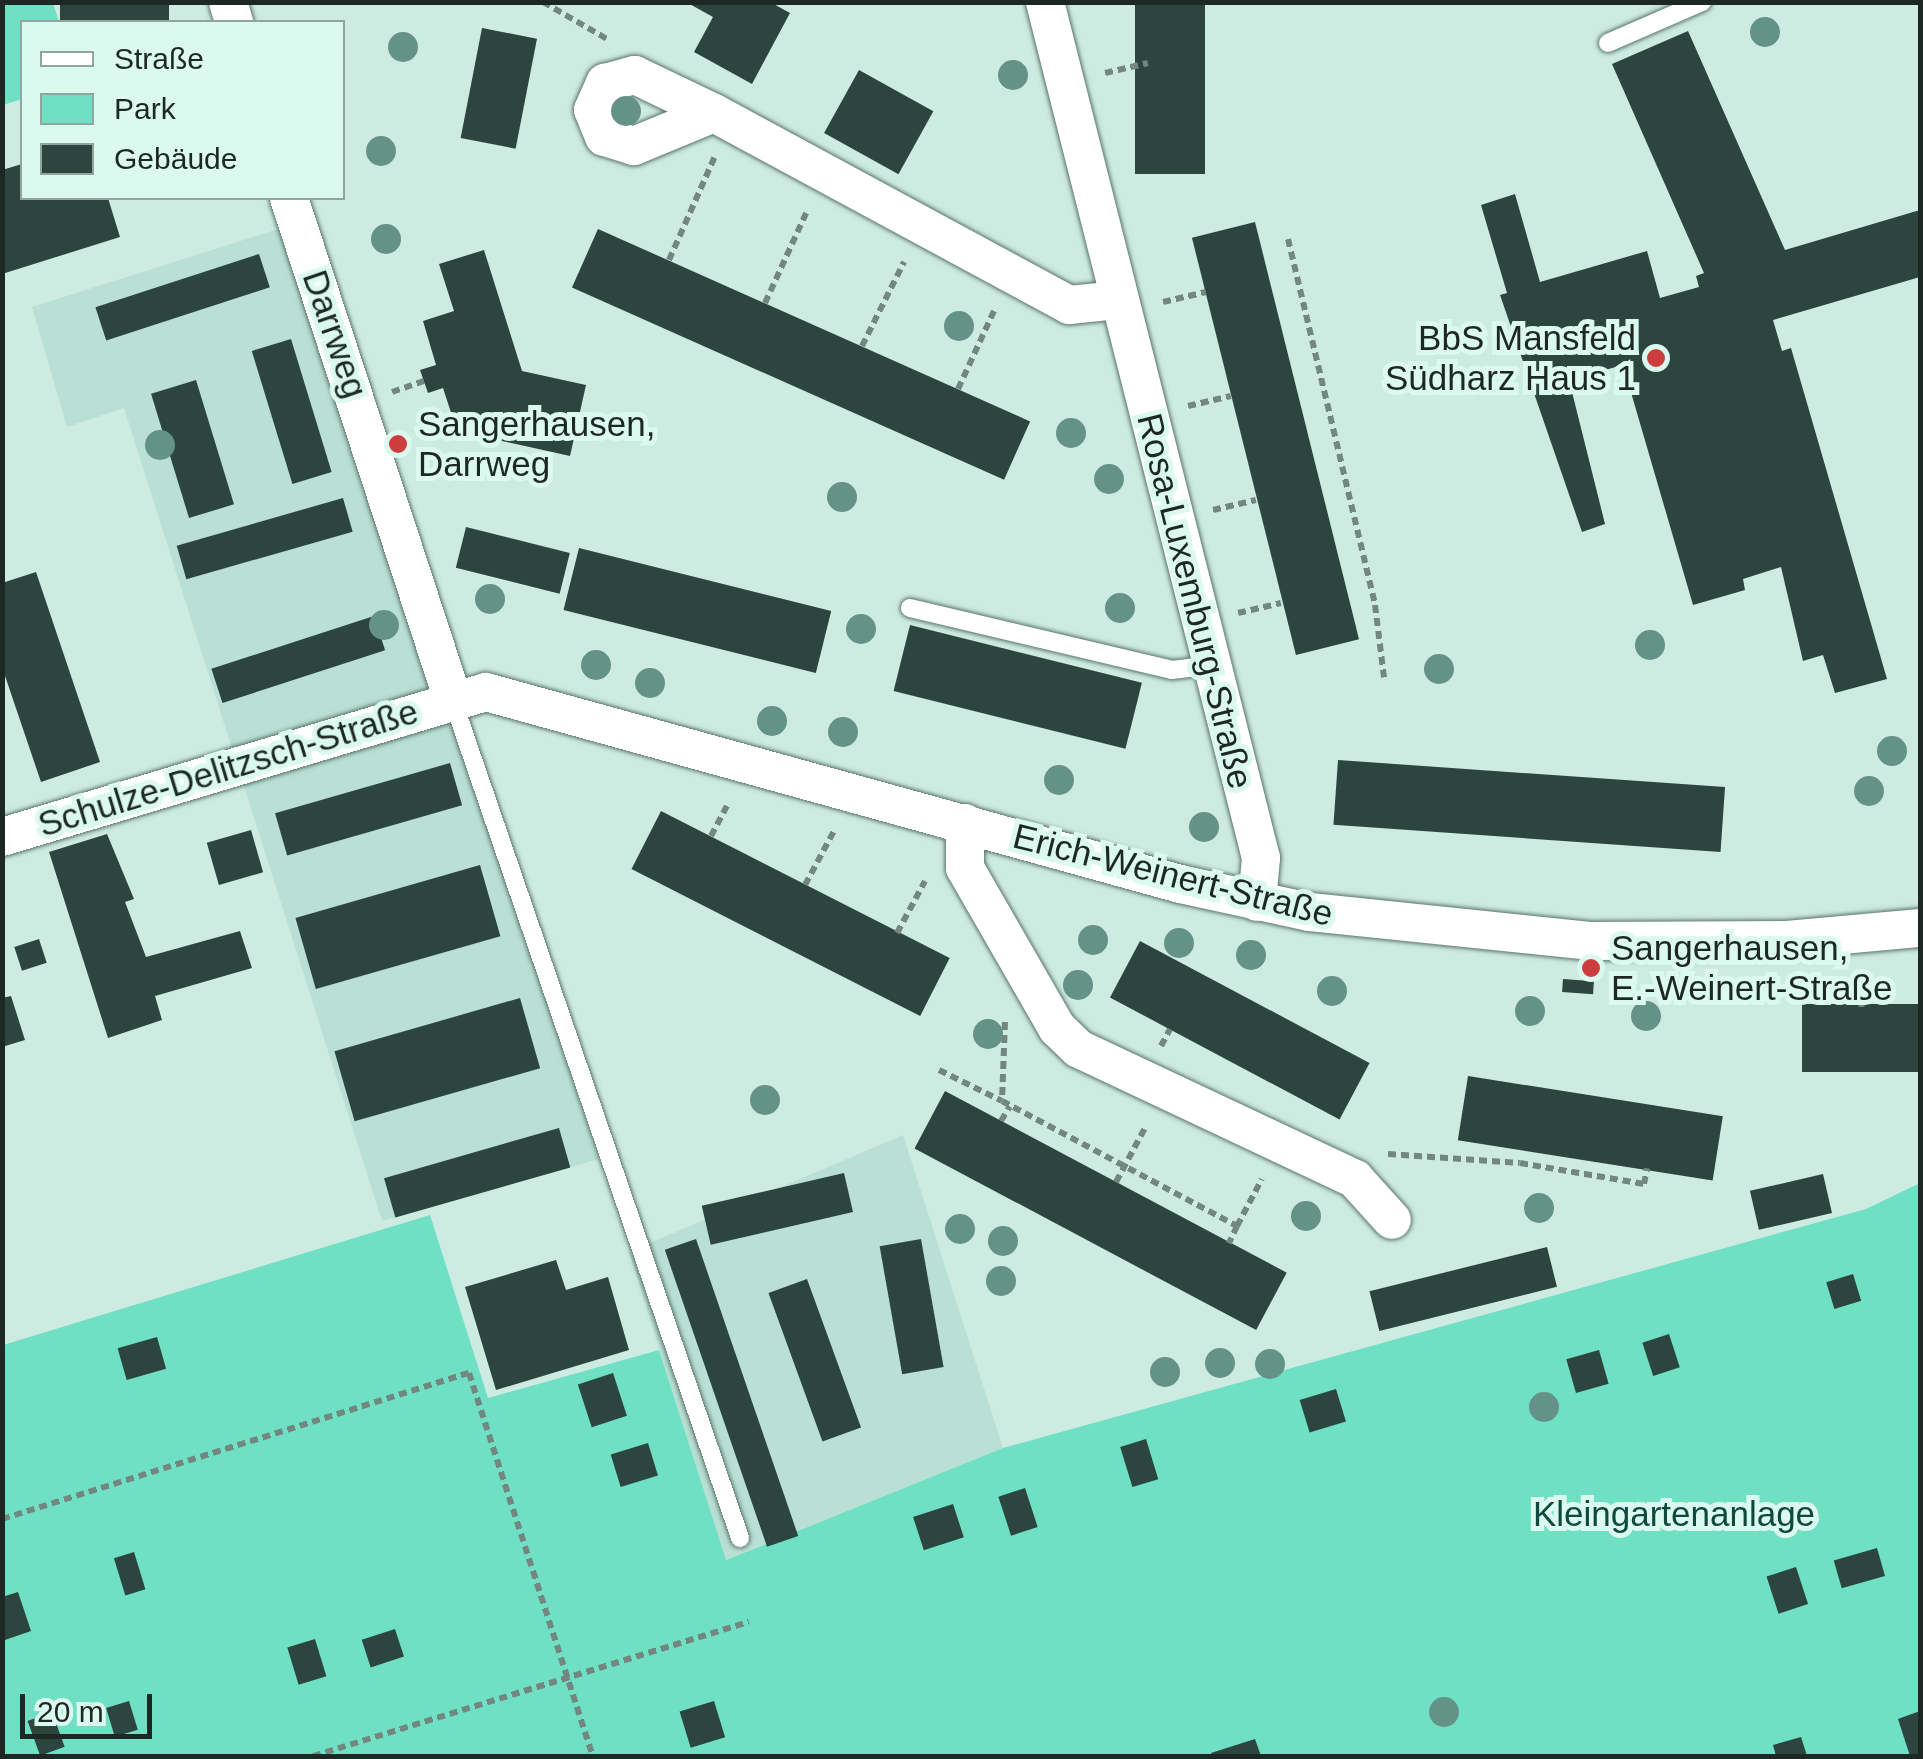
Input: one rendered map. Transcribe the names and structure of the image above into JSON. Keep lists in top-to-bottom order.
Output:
{
  "streets": {
    "street": [
      "Darrweg",
      "Rosa-Luxemburg-Straße",
      "Schulze-Delitzsch-Straße",
      "Erich-Weinert-Straße"
    ]
  },
  "crossings": [
    ["Darrweg", "Schulze-Delitzsch-Straße"],
    ["Darrweg", "Erich-Weinert-Straße"],
    ["Rosa-Luxemburg-Straße", "Erich-Weinert-Straße"],
    ["Schulze-Delitzsch-Straße", "Erich-Weinert-Straße"]
  ],
  "parks": ["Kleingartenanlage"],
  "places": ["BbS Mansfeld Südharz Haus 1", "Sangerhausen, Darrweg", "Sangerhausen, E.-Weinert-Straße"],
  "legend": ["Straße", "Park", "Gebäude"],
  "scale_bar": "20 m"
}
